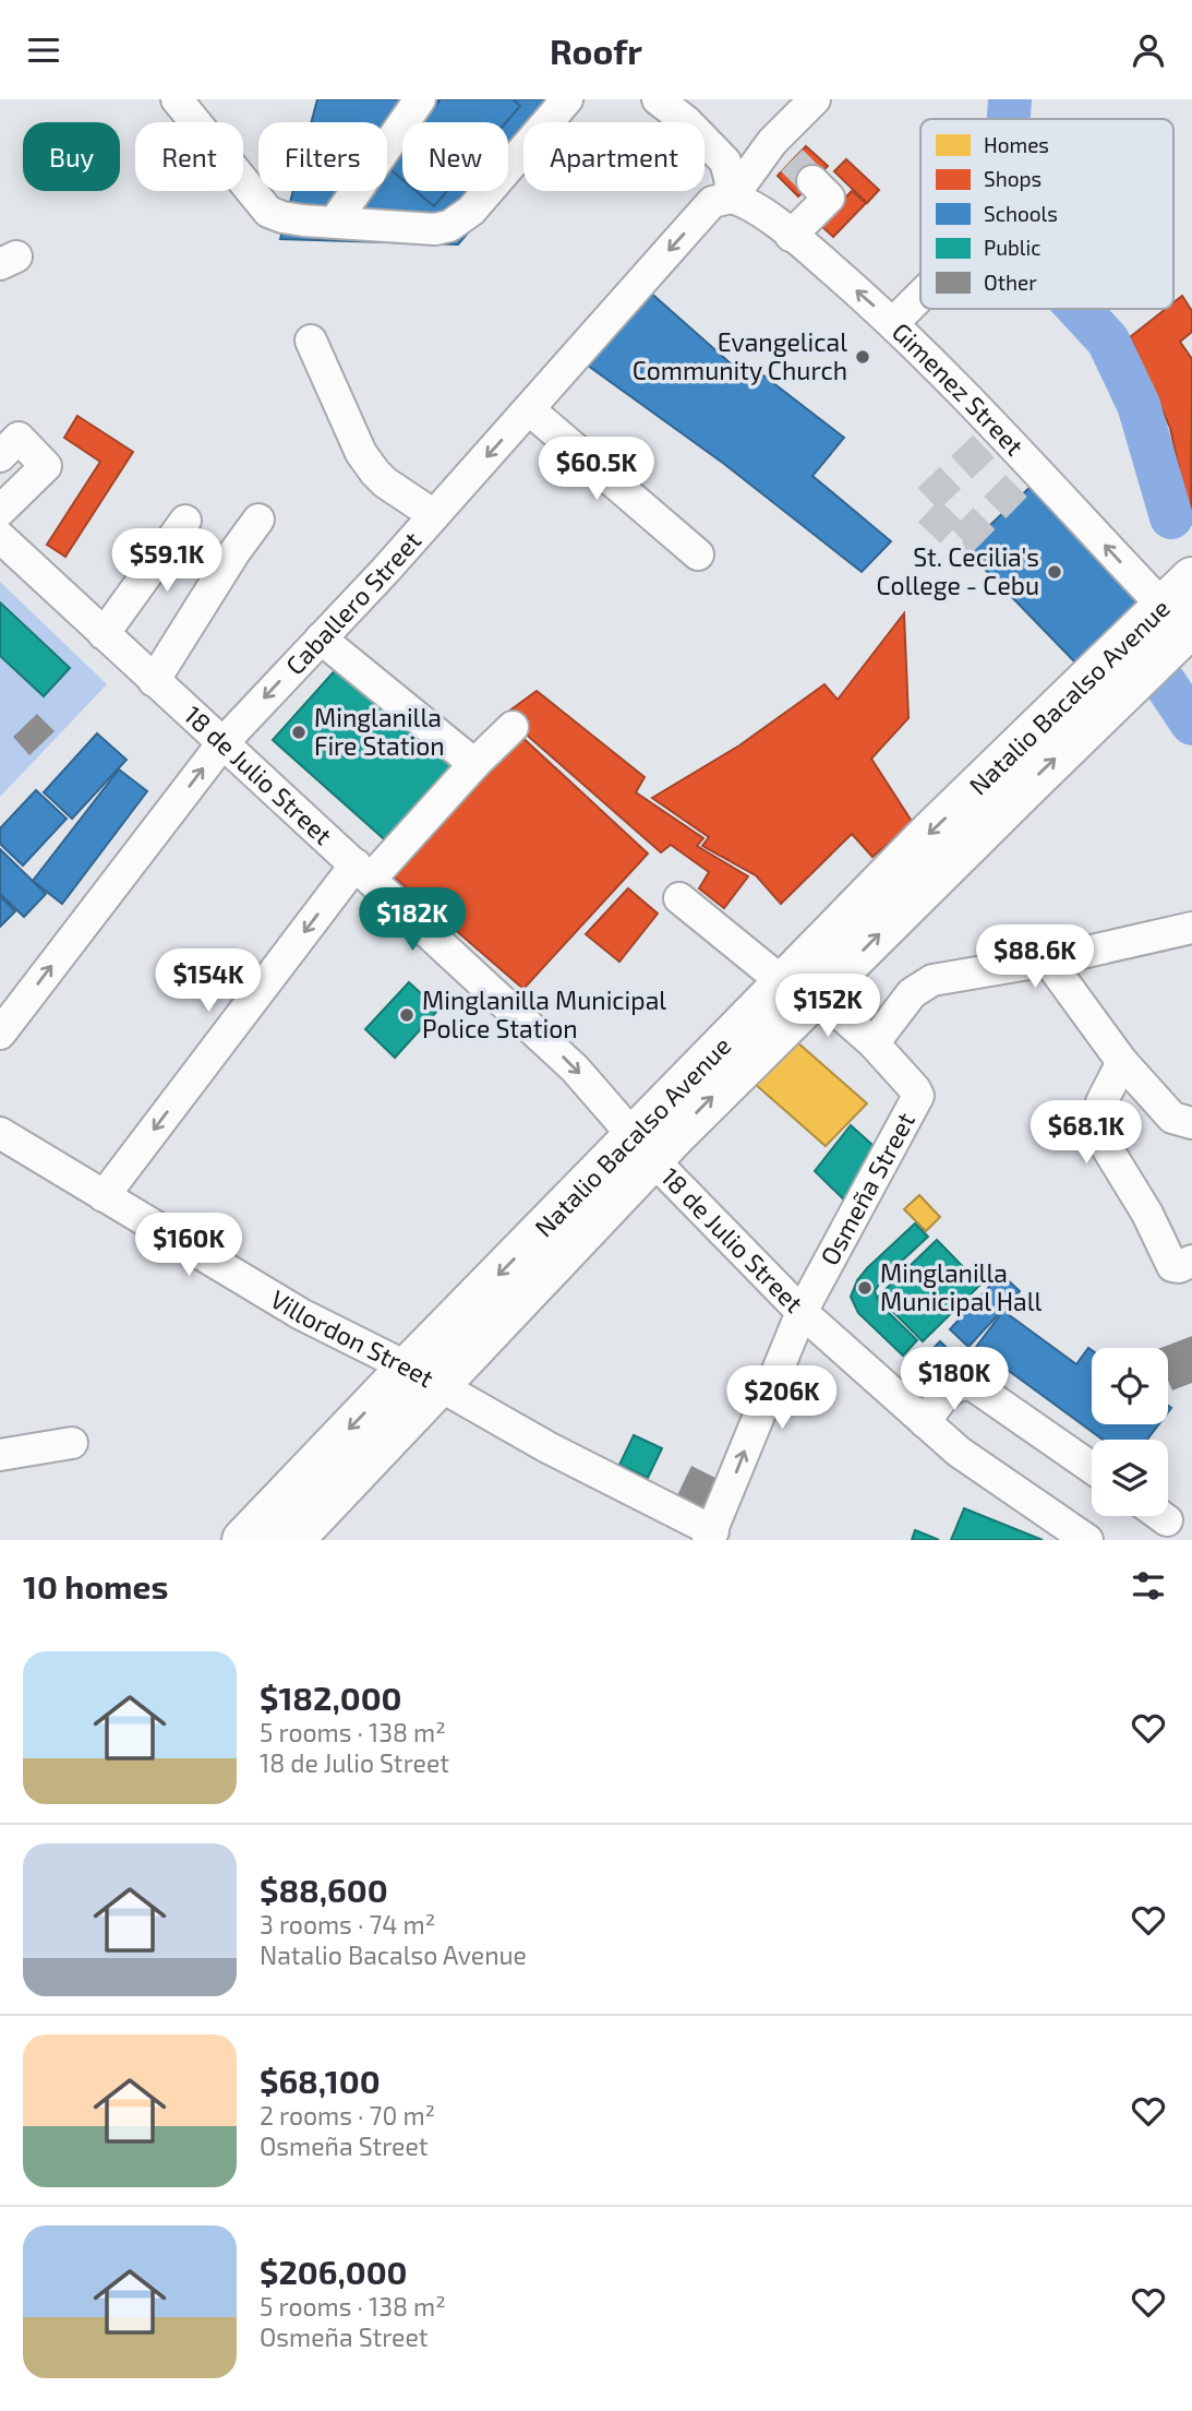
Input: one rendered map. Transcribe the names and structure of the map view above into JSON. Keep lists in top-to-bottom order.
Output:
{
  "streets": {
    "highway": ["Natalio Bacalso Avenue"],
    "street": [
      "Gimenez Street",
      "Caballero Street",
      "18 de Julio Street",
      "Osmeña Street",
      "Villordon Street"
    ]
  },
  "crossings": [
    ["Gimenez Street", "Caballero Street"],
    ["Gimenez Street", "Natalio Bacalso Avenue"],
    ["Caballero Street", "18 de Julio Street"],
    ["Natalio Bacalso Avenue", "18 de Julio Street"],
    ["Natalio Bacalso Avenue", "Osmeña Street"],
    ["Natalio Bacalso Avenue", "Villordon Street"],
    ["18 de Julio Street", "Osmeña Street"],
    ["Osmeña Street", "Villordon Street"]
  ],
  "one_way": ["Gimenez Street"],
  "places": [
    "Evangelical Community Church",
    "St. Cecilia's College - Cebu",
    "Minglanilla Fire Station",
    "Minglanilla Municipal Police Station",
    "Minglanilla Municipal Hall"
  ],
  "legend": [
    "Homes",
    "Shops",
    "Schools",
    "Public",
    "Other"
  ],
  "page": {
    "header": "Roofr",
    "chip": [
      "Buy",
      "Rent",
      "Filters",
      "New",
      "Apartment"
    ],
    "price": [
      "$60.5K",
      "$59.1K",
      "$182K",
      "$88.6K",
      "$154K",
      "$152K",
      "$68.1K",
      "$160K",
      "$180K",
      "$206K"
    ],
    "heading": "10 homes",
    "list": [
      {
        "name": "$182,000",
        "note": "5 rooms · 138 m² · 18 de Julio Street"
      },
      {
        "name": "$88,600",
        "note": "3 rooms · 74 m² · Natalio Bacalso Avenue"
      },
      {
        "name": "$68,100",
        "note": "2 rooms · 70 m² · Osmeña Street"
      },
      {
        "name": "$206,000",
        "note": "5 rooms · 138 m² · Osmeña Street"
      }
    ]
  }
}
